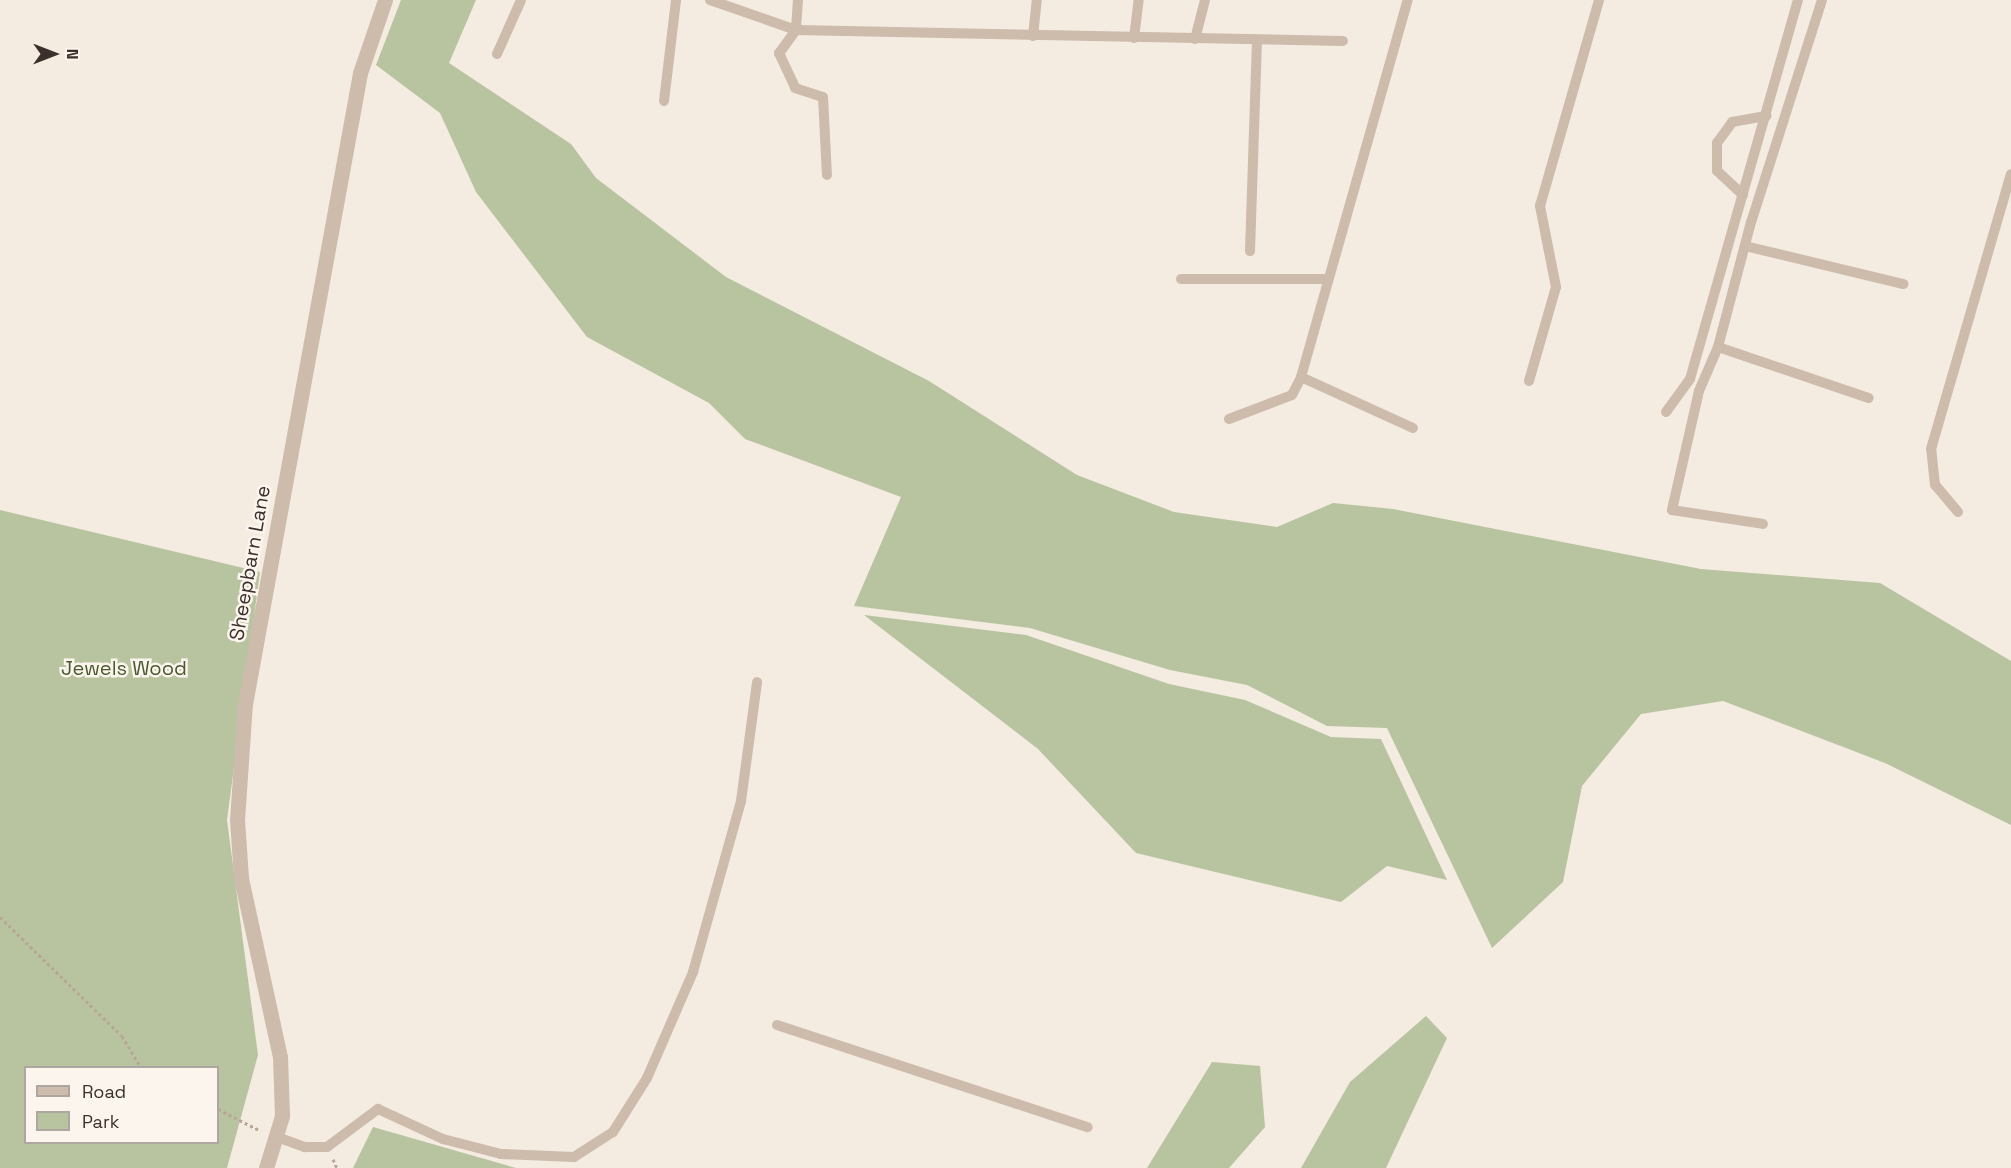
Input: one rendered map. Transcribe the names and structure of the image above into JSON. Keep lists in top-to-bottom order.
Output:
{
  "streets": {
    "street": ["Sheepbarn Lane"]
  },
  "parks": ["Jewels Wood"],
  "legend": ["Road", "Park"],
  "north": "right"
}
